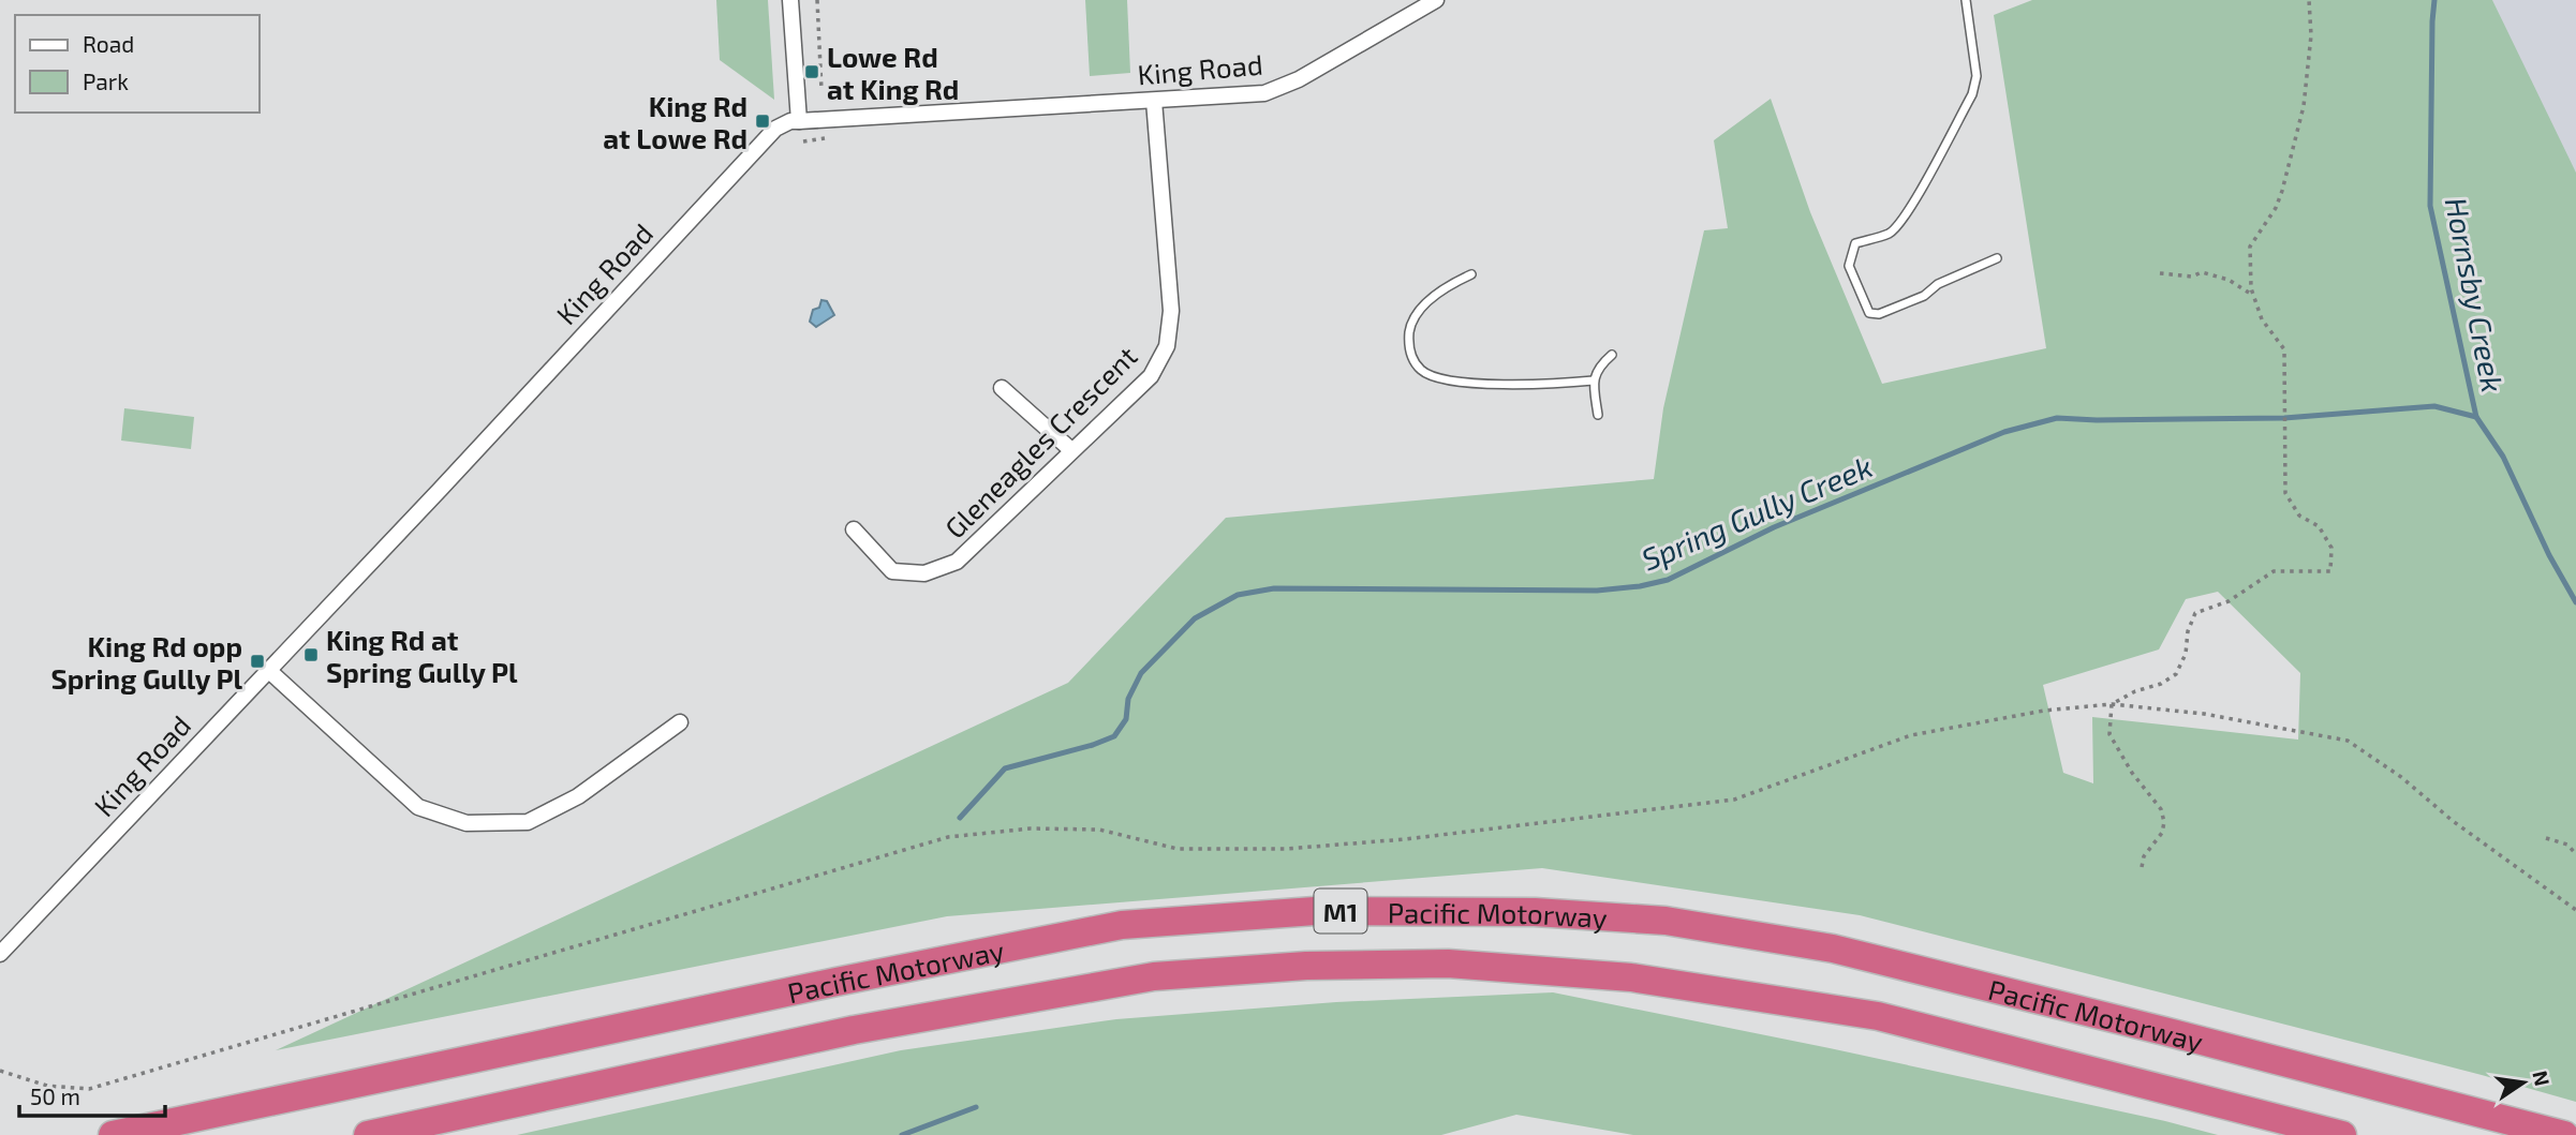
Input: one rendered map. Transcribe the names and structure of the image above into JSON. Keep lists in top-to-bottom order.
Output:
{
  "streets": {
    "highway": ["M1", "Pacific Motorway"],
    "street": ["King Road", "Gleneagles Crescent"]
  },
  "crossings": [
    ["King Road", "Gleneagles Crescent"]
  ],
  "water": ["Hornsby Creek", "Spring Gully Creek"],
  "places": {
    "transit": [
      "Lowe Rd at King Rd",
      "King Rd at Lowe Rd",
      "King Rd at Spring Gully Pl",
      "King Rd opp Spring Gully Pl"
    ]
  },
  "legend": ["Road", "Park"],
  "scale_bar": "50 m",
  "north": "right"
}
